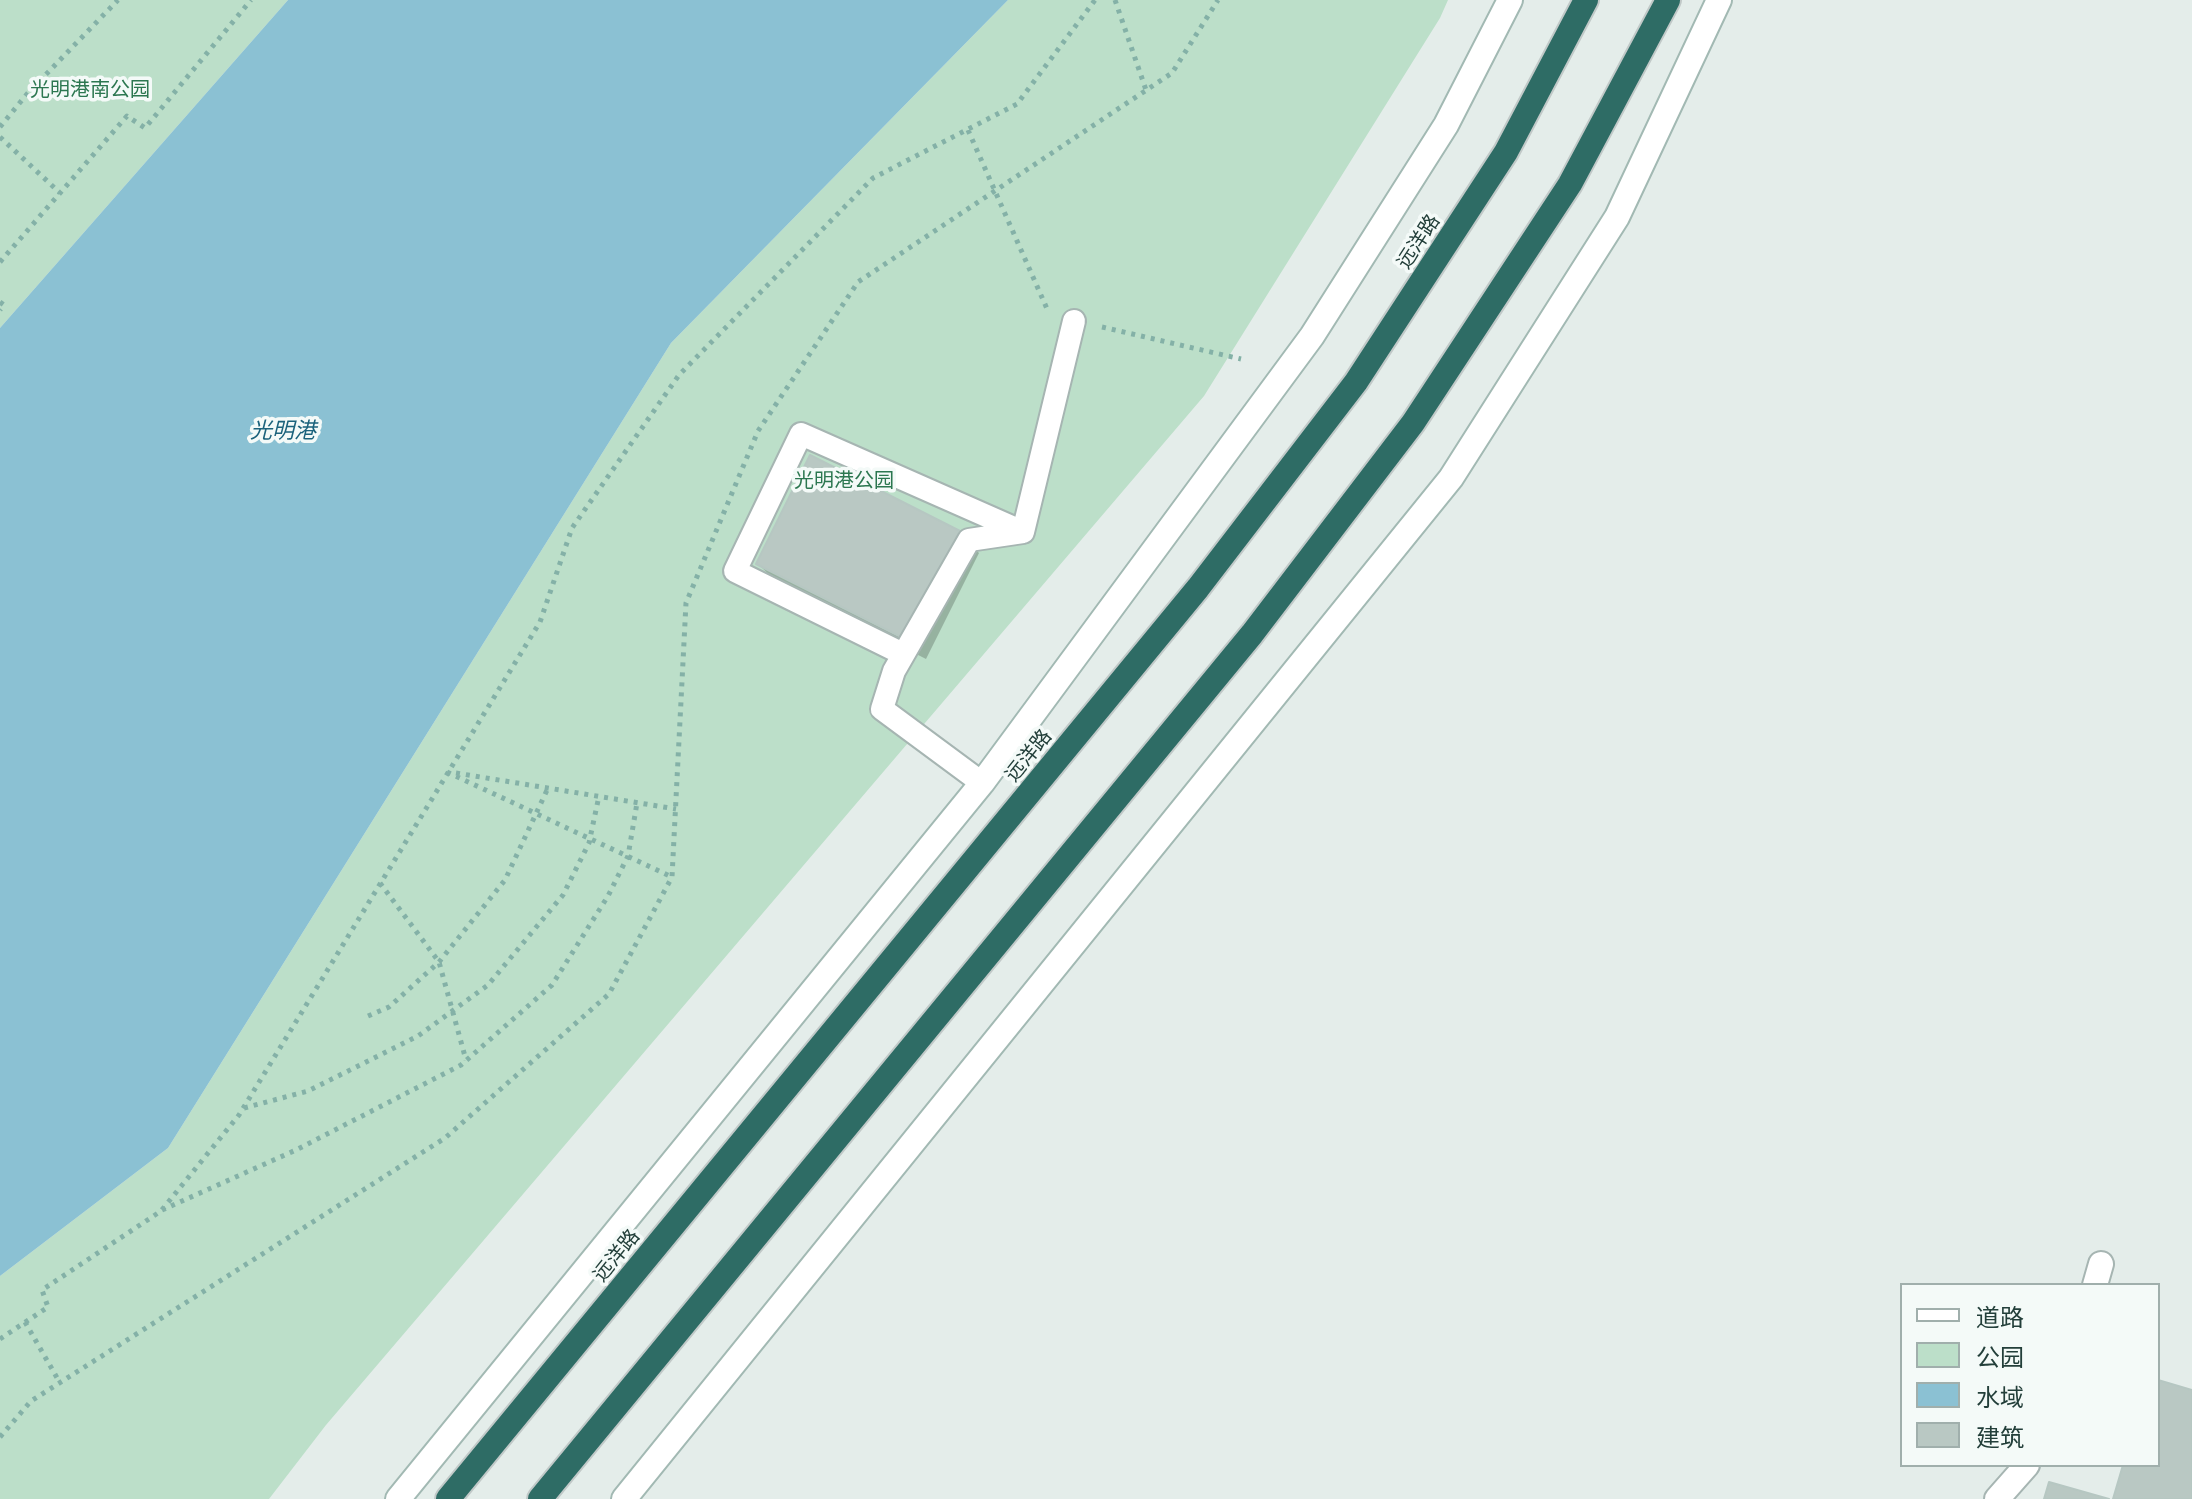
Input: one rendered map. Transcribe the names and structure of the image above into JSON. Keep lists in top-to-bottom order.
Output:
{
  "streets": {
    "highway": ["远洋路"]
  },
  "water": ["光明港"],
  "parks": ["光明港南公园", "光明港公园"],
  "legend": [
    "道路",
    "公园",
    "水域",
    "建筑"
  ]
}
